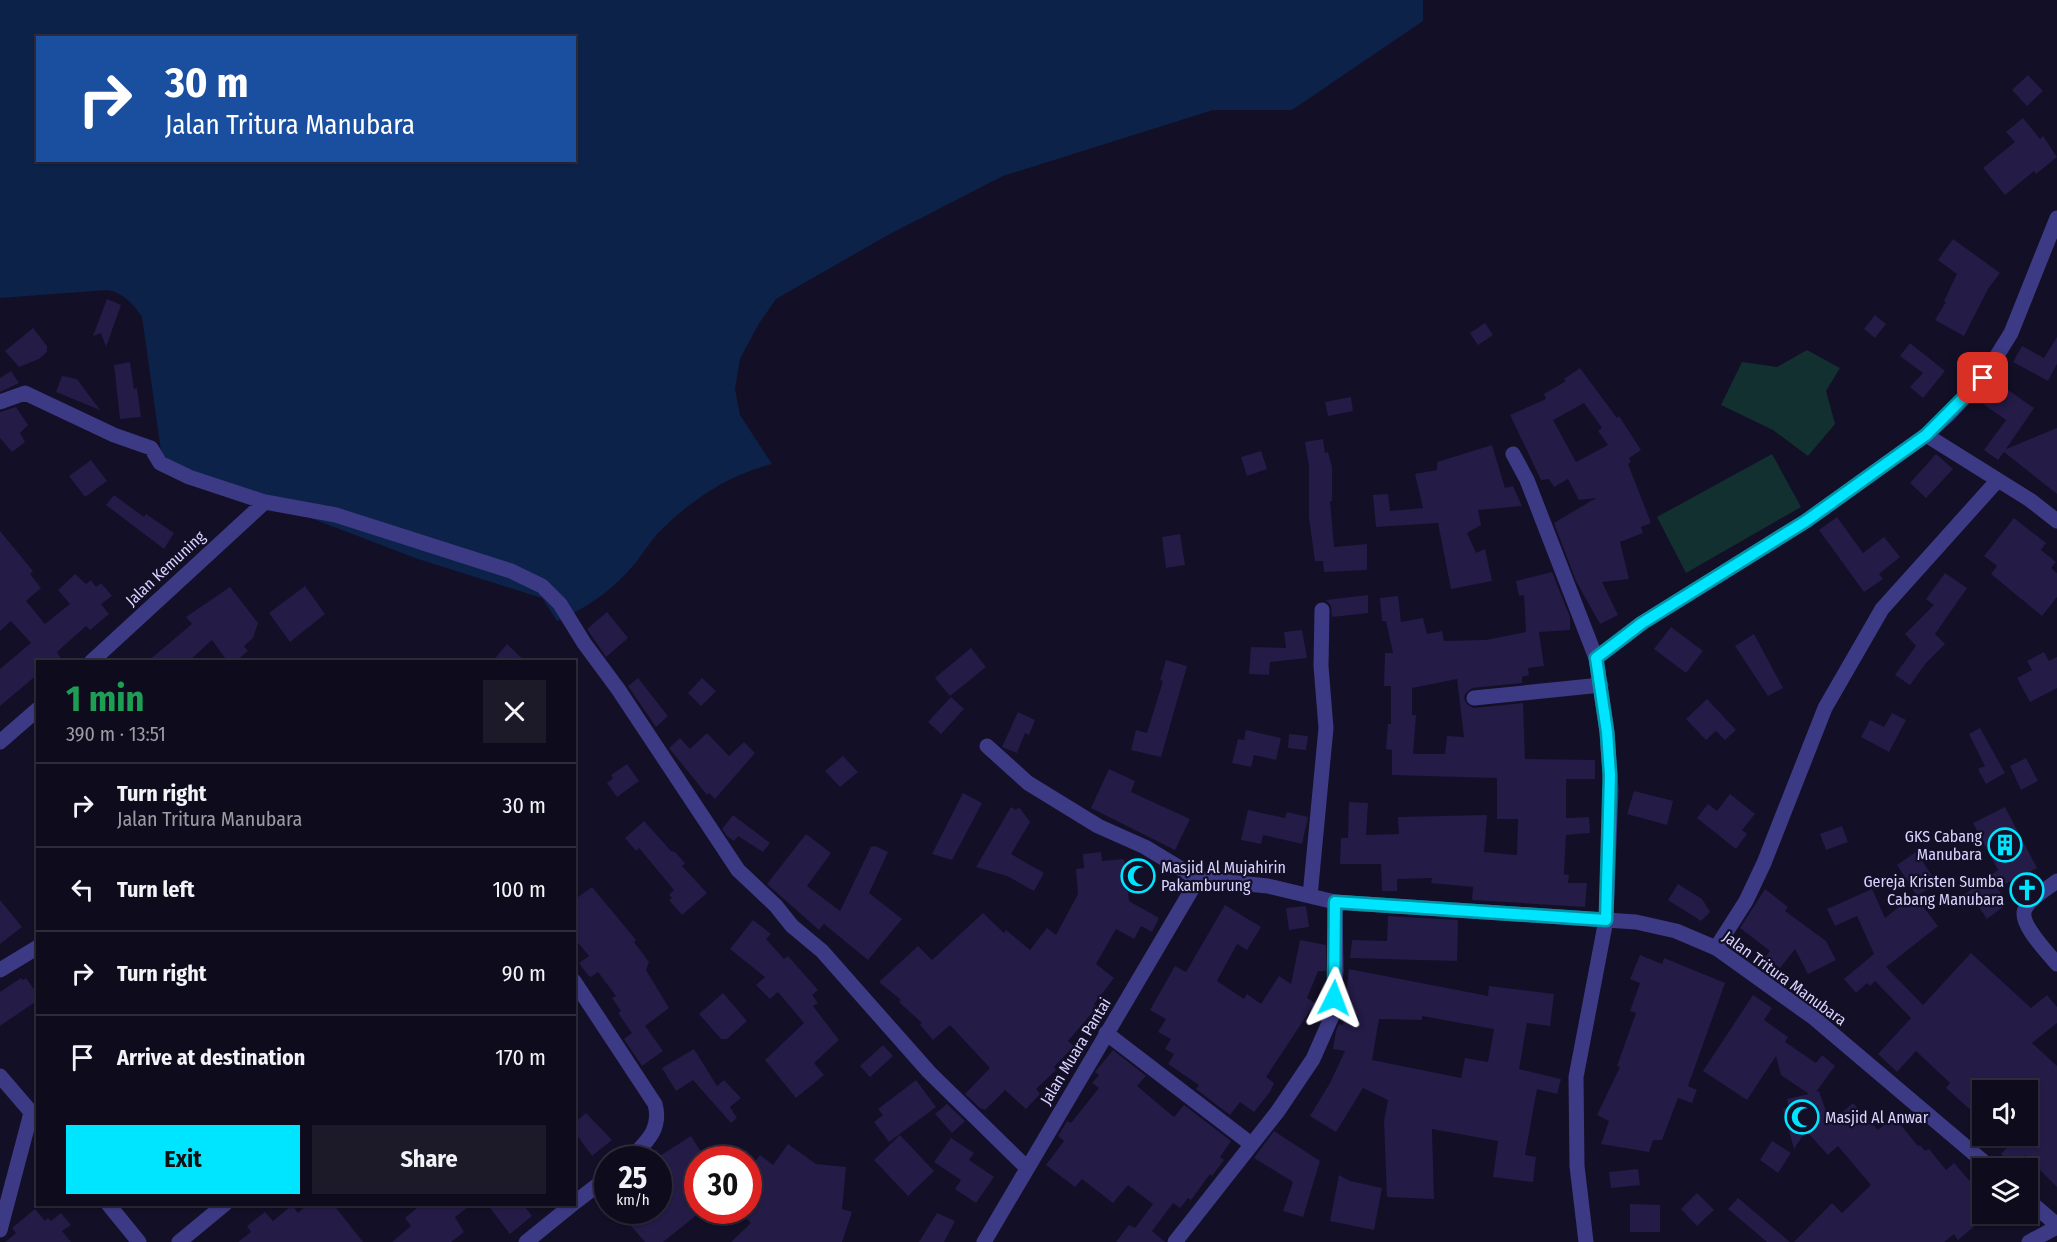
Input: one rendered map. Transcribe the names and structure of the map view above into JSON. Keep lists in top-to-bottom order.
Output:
{
  "streets": {
    "street": ["Jalan Kemuning", "Jalan Tritura Manubara", "Jalan Muara Pantai"]
  },
  "crossings": [
    ["Jalan Tritura Manubara", "Jalan Muara Pantai"]
  ],
  "places": {
    "building": ["GKS Cabang Manubara"],
    "mosque": ["Masjid Al Mujahirin Pakamburung", "Masjid Al Anwar"],
    "church": ["Gereja Kristen Sumba Cabang Manubara"]
  },
  "page": {
    "turn": ["30 m", "Jalan Tritura Manubara"],
    "heading": ["1 min", "390 m · 13:51"],
    "list": [
      {
        "name": "Turn right",
        "note": "Jalan Tritura Manubara",
        "value": "30 m"
      },
      {
        "name": "Turn left",
        "value": "100 m"
      },
      {
        "name": "Turn right",
        "value": "90 m"
      },
      {
        "name": "Arrive at destination",
        "value": "170 m"
      }
    ],
    "buttons": ["Exit", "Share"],
    "speed": "25 km/h",
    "limit": "30"
  }
}
